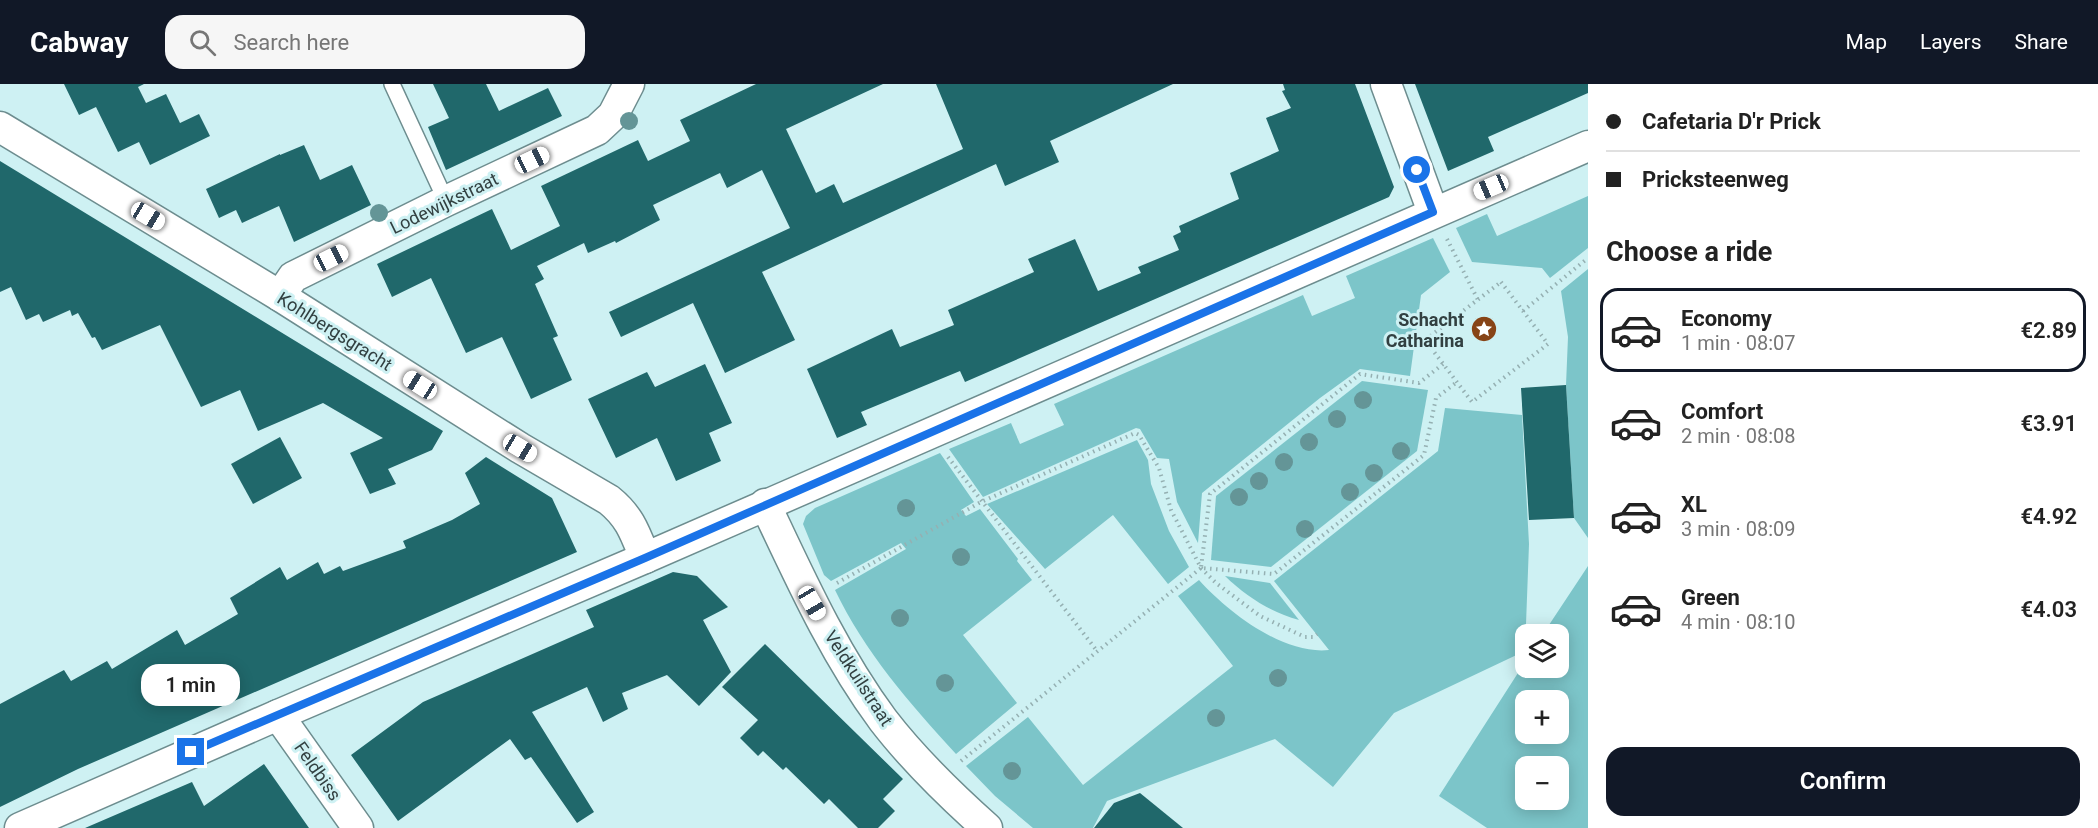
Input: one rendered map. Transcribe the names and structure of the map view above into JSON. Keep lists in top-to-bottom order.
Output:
{
  "streets": {
    "street": [
      "Lodewijkstraat",
      "Kohlbergsgracht",
      "Veldkuilstraat",
      "Feldbiss"
    ]
  },
  "crossings": [
    ["Lodewijkstraat", "Kohlbergsgracht"]
  ],
  "places": {
    "place": ["Schacht Catharina"]
  },
  "page": {
    "header": "Cabway",
    "search": "Search here",
    "nav": ["Map", "Layers", "Share"],
    "banner": ["Cafetaria D'r Prick", "Pricksteenweg"],
    "heading": "Choose a ride",
    "list": [
      {
        "name": "Economy",
        "note": "1 min · 08:07",
        "value": "€2.89"
      },
      {
        "name": "Comfort",
        "note": "2 min · 08:08",
        "value": "€3.91"
      },
      {
        "name": "XL",
        "note": "3 min · 08:09",
        "value": "€4.92"
      },
      {
        "name": "Green",
        "note": "4 min · 08:10",
        "value": "€4.03"
      }
    ],
    "map_buttons": ["+", "−"],
    "bubble": "1 min",
    "buttons": "Confirm"
  }
}
